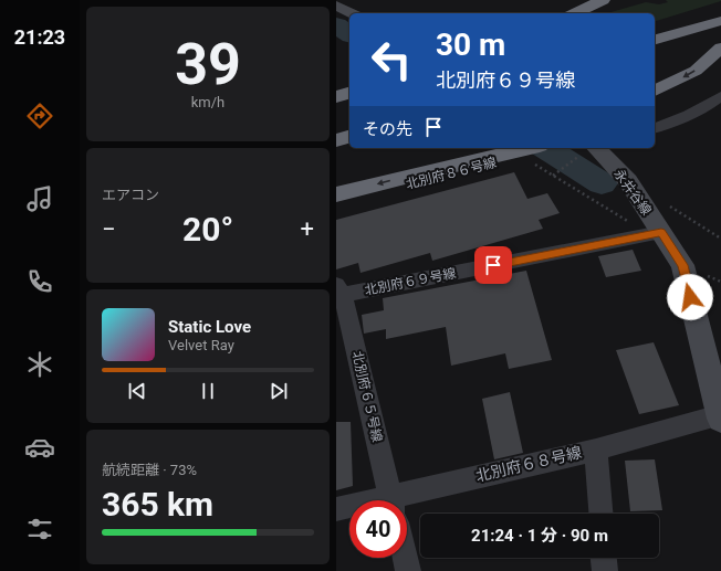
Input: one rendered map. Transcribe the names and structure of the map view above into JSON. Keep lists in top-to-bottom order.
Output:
{
  "streets": {
    "street": [
      "永井谷線",
      "北別府６９号線",
      "北別府６５号線",
      "北別府６８号線"
    ]
  },
  "crossings": [
    ["永井谷線", "北別府６９号線"],
    ["永井谷線", "北別府６８号線"],
    ["北別府６９号線", "北別府６５号線"]
  ],
  "page": {
    "tabs": "21:23",
    "tile": [
      ["39", "km/h"],
      "エアコン",
      ["航続距離 · 73%", "365 km"]
    ],
    "turn": ["30 m", "北別府６９号線"],
    "then": "その先",
    "heat": ["−", "20°", "+"],
    "song": ["Static Love", "Velvet Ray"],
    "limit": "40",
    "trip": "21:24 · 1 分 · 90 m"
  }
}
